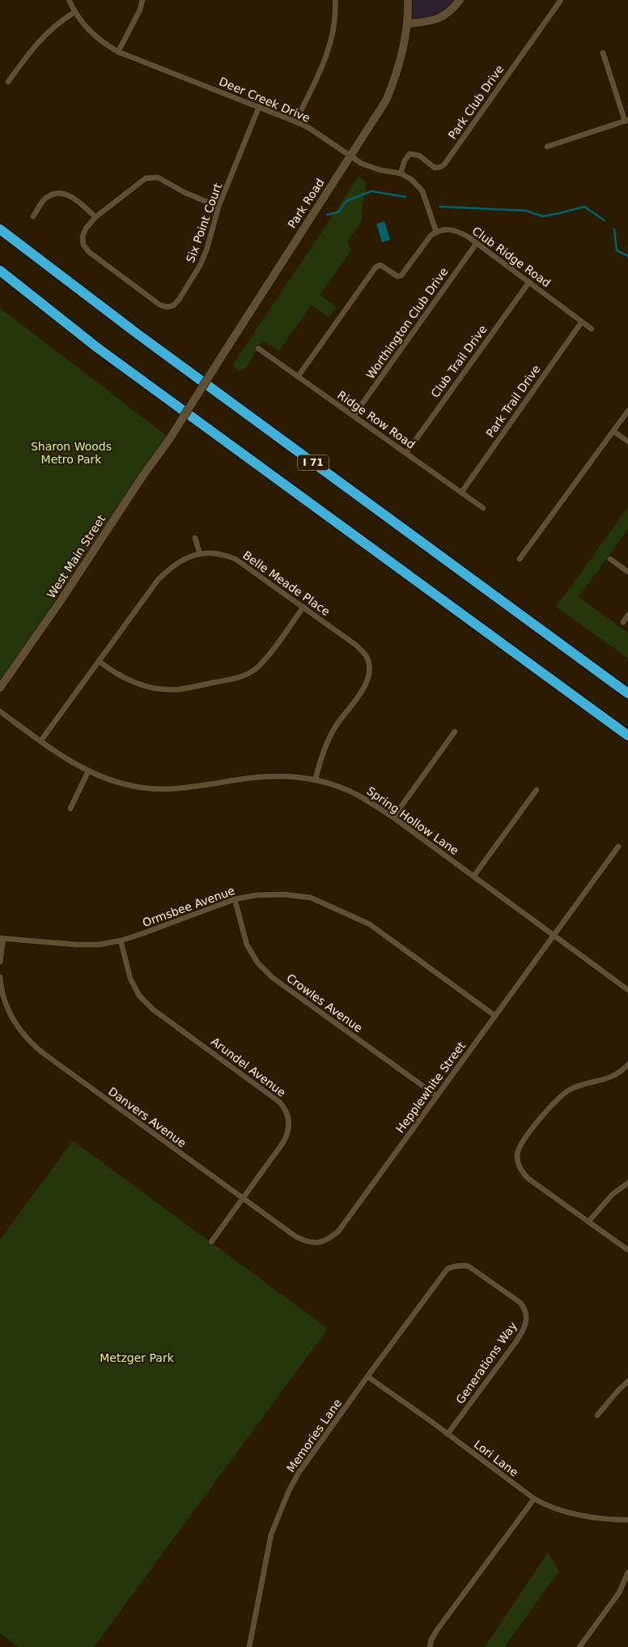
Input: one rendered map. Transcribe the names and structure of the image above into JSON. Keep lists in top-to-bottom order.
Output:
{
  "streets": {
    "highway": ["I 71"],
    "main road": ["Park Road", "West Main Street"],
    "street": [
      "Deer Creek Drive",
      "Park Club Drive",
      "Six Point Court",
      "Club Ridge Road",
      "Worthington Club Drive",
      "Club Trail Drive",
      "Park Trail Drive",
      "Ridge Row Road",
      "Belle Meade Place",
      "Spring Hollow Lane",
      "Ormsbee Avenue",
      "Crowles Avenue",
      "Arundel Avenue",
      "Hepplewhite Street",
      "Danvers Avenue",
      "Generations Way",
      "Memories Lane",
      "Lori Lane"
    ]
  },
  "crossings": [
    ["Deer Creek Drive", "Park Club Drive"],
    ["Deer Creek Drive", "Park Road"],
    ["Deer Creek Drive", "Six Point Court"],
    ["Deer Creek Drive", "Club Ridge Road"],
    ["Park Road", "West Main Street"],
    ["Club Ridge Road", "Worthington Club Drive"],
    ["Club Ridge Road", "Club Trail Drive"],
    ["Club Ridge Road", "Park Trail Drive"],
    ["Worthington Club Drive", "Ridge Row Road"],
    ["Club Trail Drive", "Ridge Row Road"],
    ["Park Trail Drive", "Ridge Row Road"],
    ["Belle Meade Place", "Spring Hollow Lane"],
    ["Spring Hollow Lane", "Hepplewhite Street"],
    ["Ormsbee Avenue", "Crowles Avenue"],
    ["Ormsbee Avenue", "Arundel Avenue"],
    ["Ormsbee Avenue", "Hepplewhite Street"],
    ["Crowles Avenue", "Hepplewhite Street"],
    ["Arundel Avenue", "Danvers Avenue"],
    ["Hepplewhite Street", "Danvers Avenue"],
    ["Generations Way", "Memories Lane"],
    ["Generations Way", "Lori Lane"],
    ["Memories Lane", "Lori Lane"]
  ],
  "parks": ["Sharon Woods Metro Park", "Metzger Park"]
}
